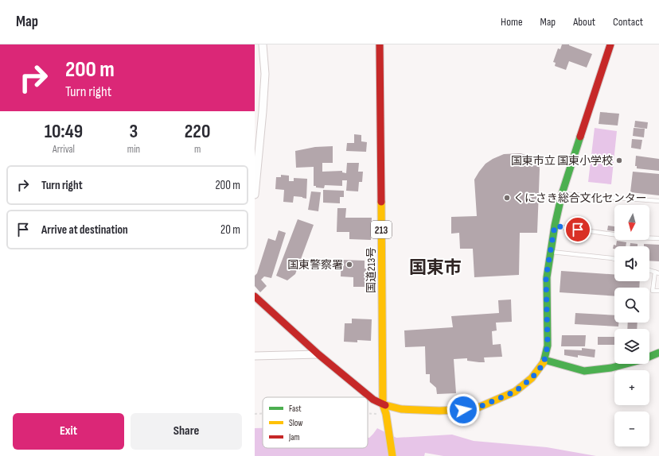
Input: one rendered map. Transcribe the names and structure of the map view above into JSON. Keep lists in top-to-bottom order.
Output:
{
  "streets": {
    "main road": ["213", "国道213号"]
  },
  "districts": ["国東市"],
  "places": ["国東市立 国東小学校", "くにさき総合文化センター", "国東警察署"],
  "legend": ["Fast", "Slow", "Jam"],
  "north": "bottom",
  "page": {
    "header": "Map",
    "nav": [
      "Home",
      "Map",
      "About",
      "Contact"
    ],
    "turn": ["200 m", "Turn right"],
    "eta": [
      "10:49",
      "Arrival",
      "3",
      "min",
      "220",
      "m"
    ],
    "list": [
      {
        "name": "Turn right",
        "value": "200 m"
      },
      {
        "name": "Arrive at destination",
        "value": "20 m"
      }
    ],
    "map_buttons": ["+", "−"],
    "buttons": ["Exit", "Share"]
  }
}
